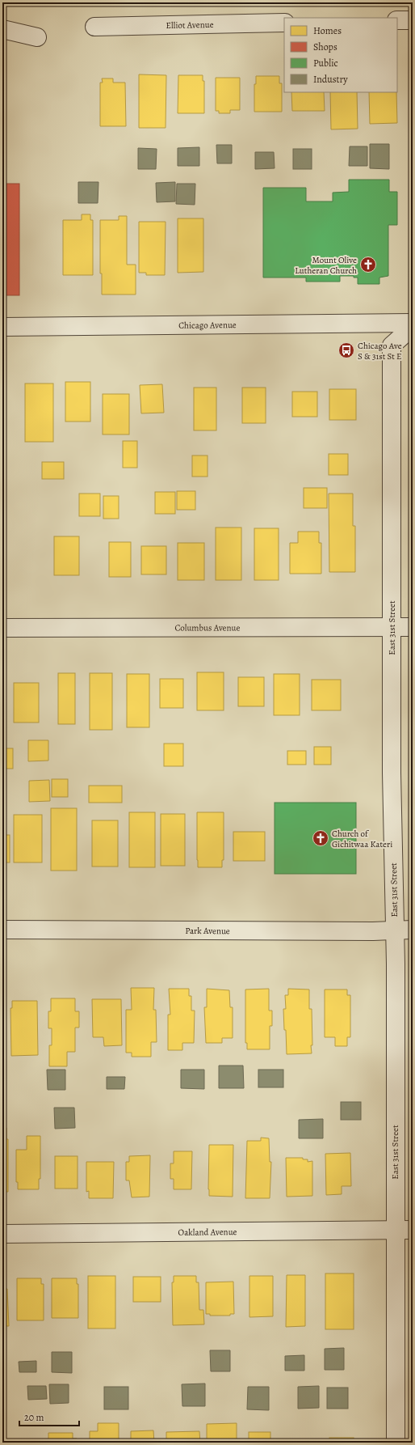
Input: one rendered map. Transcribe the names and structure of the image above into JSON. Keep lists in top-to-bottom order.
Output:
{
  "streets": {
    "street": [
      "Elliot Avenue",
      "Chicago Avenue",
      "Columbus Avenue",
      "East 31st Street",
      "Park Avenue",
      "Oakland Avenue"
    ]
  },
  "crossings": [
    ["Columbus Avenue", "East 31st Street"],
    ["East 31st Street", "Park Avenue"],
    ["East 31st Street", "Oakland Avenue"]
  ],
  "places": {
    "church": ["Mount Olive Lutheran Church", "Church of Gichitwaa Kateri"],
    "bus stop": ["Chicago Ave S & 31st St E"]
  },
  "legend": [
    "Homes",
    "Shops",
    "Public",
    "Industry"
  ],
  "scale_bar": "20 m"
}
